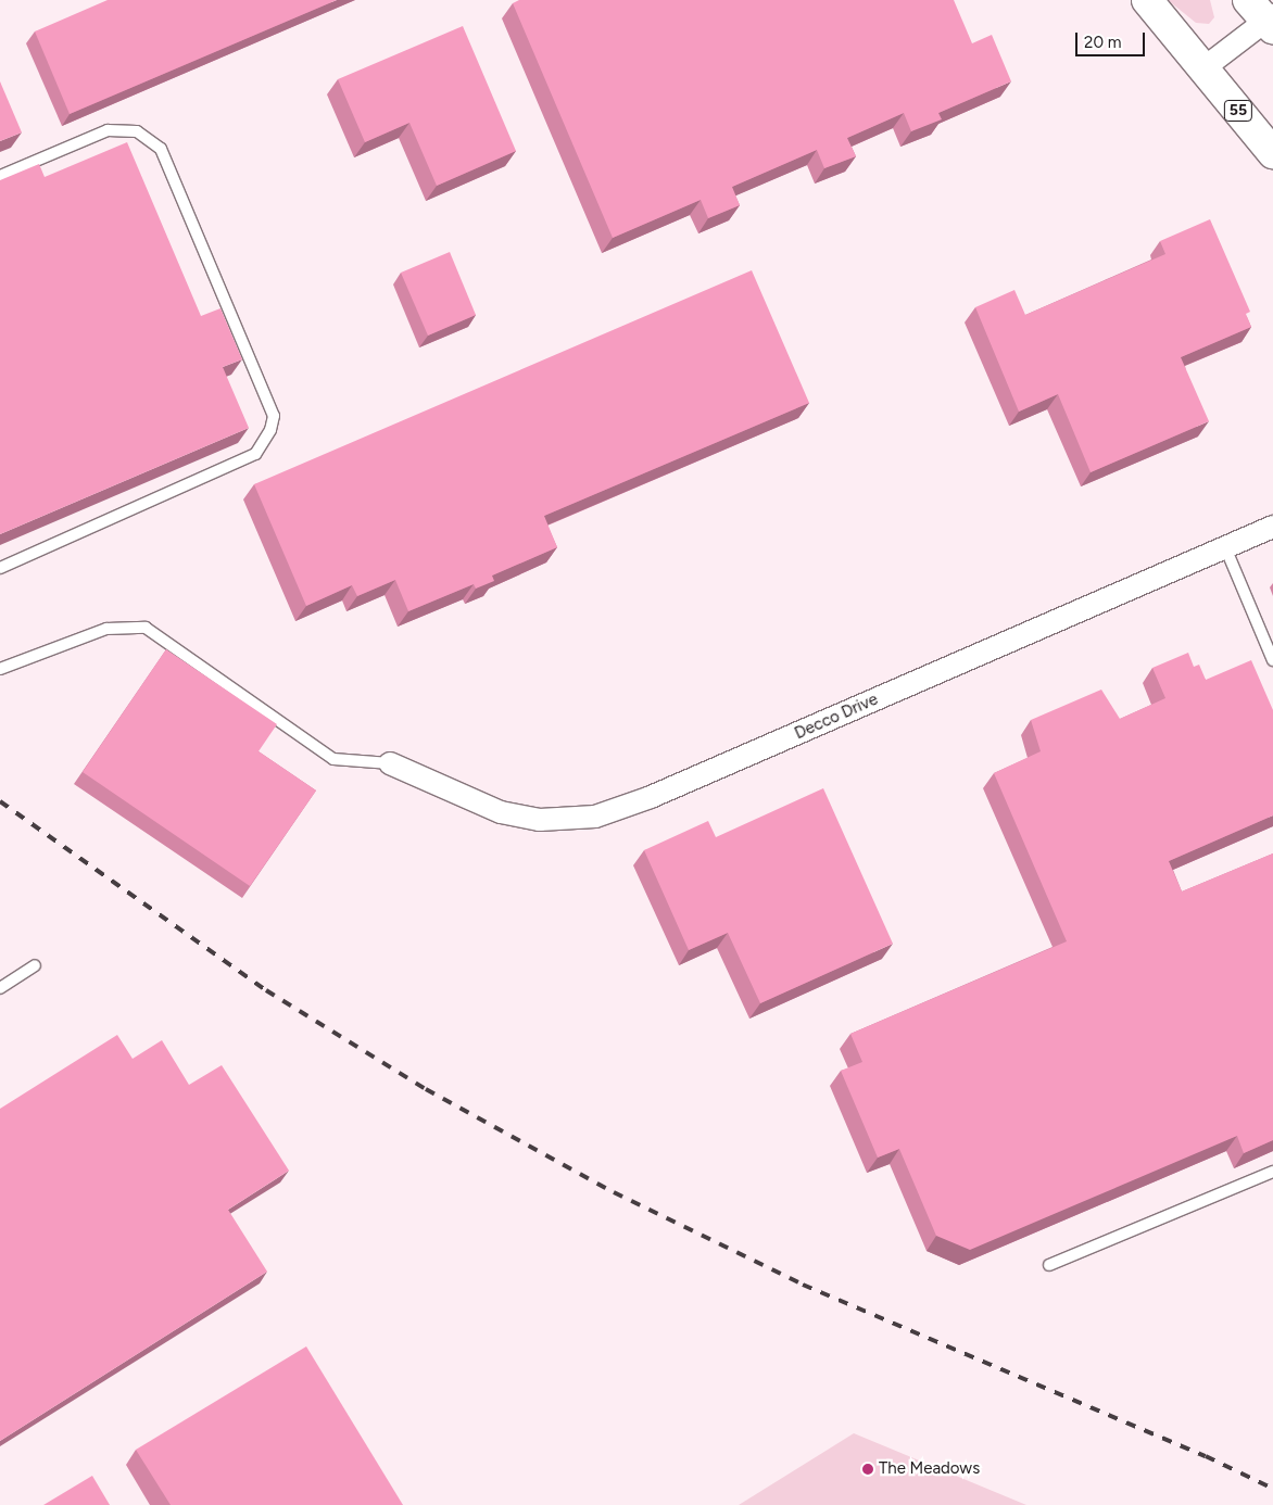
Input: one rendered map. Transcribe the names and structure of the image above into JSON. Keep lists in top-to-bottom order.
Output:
{
  "streets": {
    "highway": ["55"],
    "street": ["Decco Drive"]
  },
  "places": ["The Meadows"],
  "scale_bar": "20 m"
}
